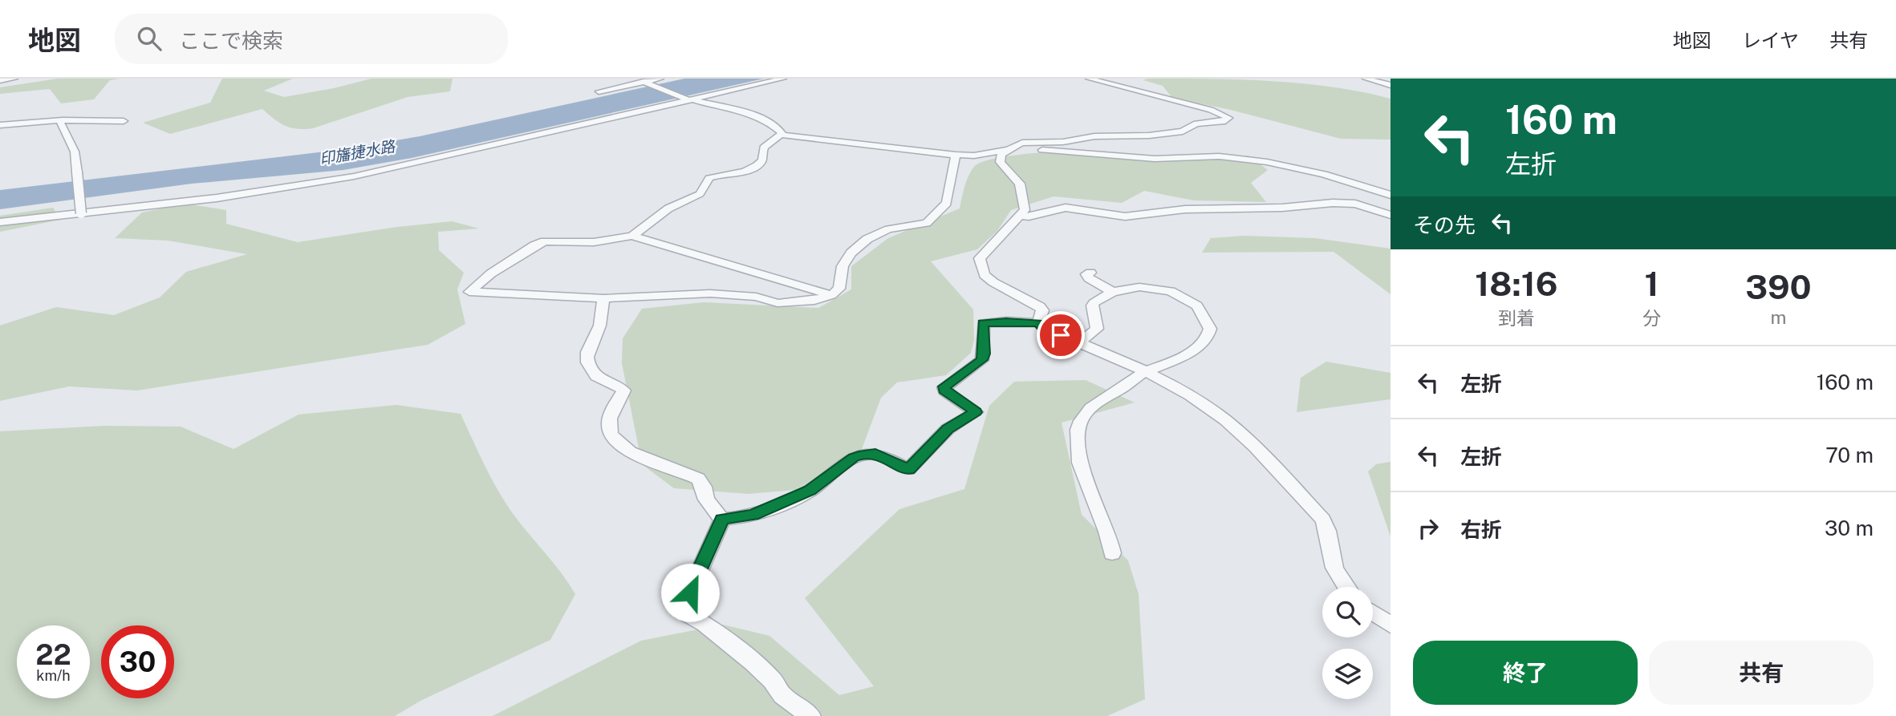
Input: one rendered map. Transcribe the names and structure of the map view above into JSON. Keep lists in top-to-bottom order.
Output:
{
  "water": ["印旛捷水路"],
  "page": {
    "header": "地図",
    "search": "ここで検索",
    "nav": ["地図", "レイヤ", "共有"],
    "turn": ["160 m", "左折"],
    "then": "その先",
    "eta": [
      "18:16",
      "到着",
      "1",
      "分",
      "390",
      "m"
    ],
    "list": [
      {
        "name": "左折",
        "value": "160 m"
      },
      {
        "name": "左折",
        "value": "70 m"
      },
      {
        "name": "右折",
        "value": "30 m"
      }
    ],
    "speed": "22 km/h",
    "limit": "30",
    "buttons": ["終了", "共有"]
  }
}
